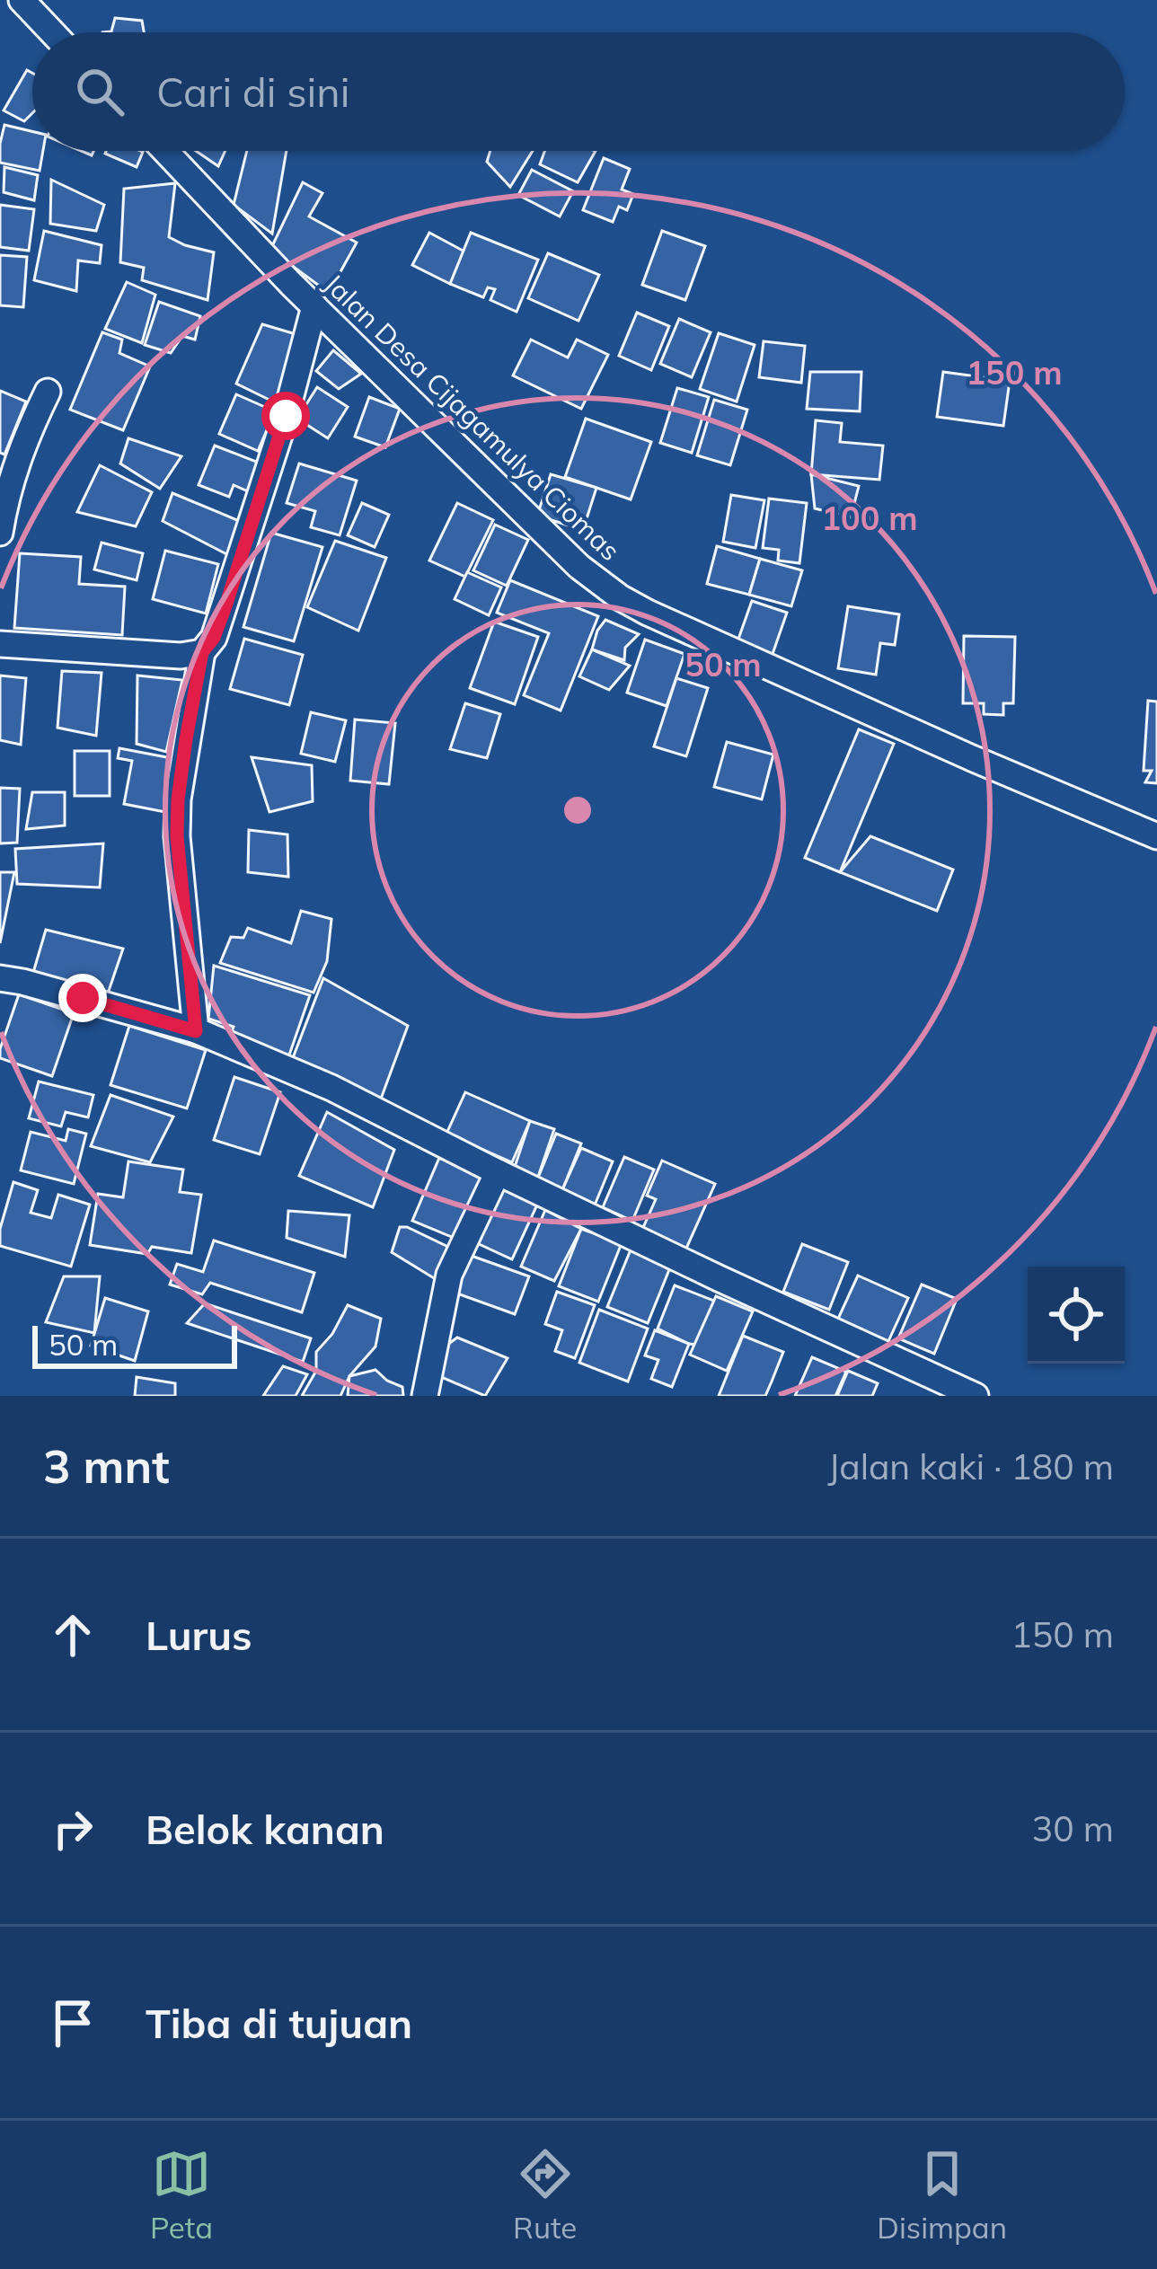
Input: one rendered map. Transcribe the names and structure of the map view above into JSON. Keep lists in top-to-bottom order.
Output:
{
  "streets": {
    "street": ["Jalan Desa Cijagamulya Ciomas"]
  },
  "scale_bar": "50 m",
  "page": {
    "search": "Cari di sini",
    "scale": "50 m",
    "heading": ["3 mnt", "Jalan kaki · 180 m"],
    "list": [
      ["Lurus", "150 m"],
      ["Belok kanan", "30 m"],
      "Tiba di tujuan"
    ],
    "nav": ["Peta", "Rute", "Disimpan"]
  },
  "rings": ["150 m", "100 m", "50 m"]
}
